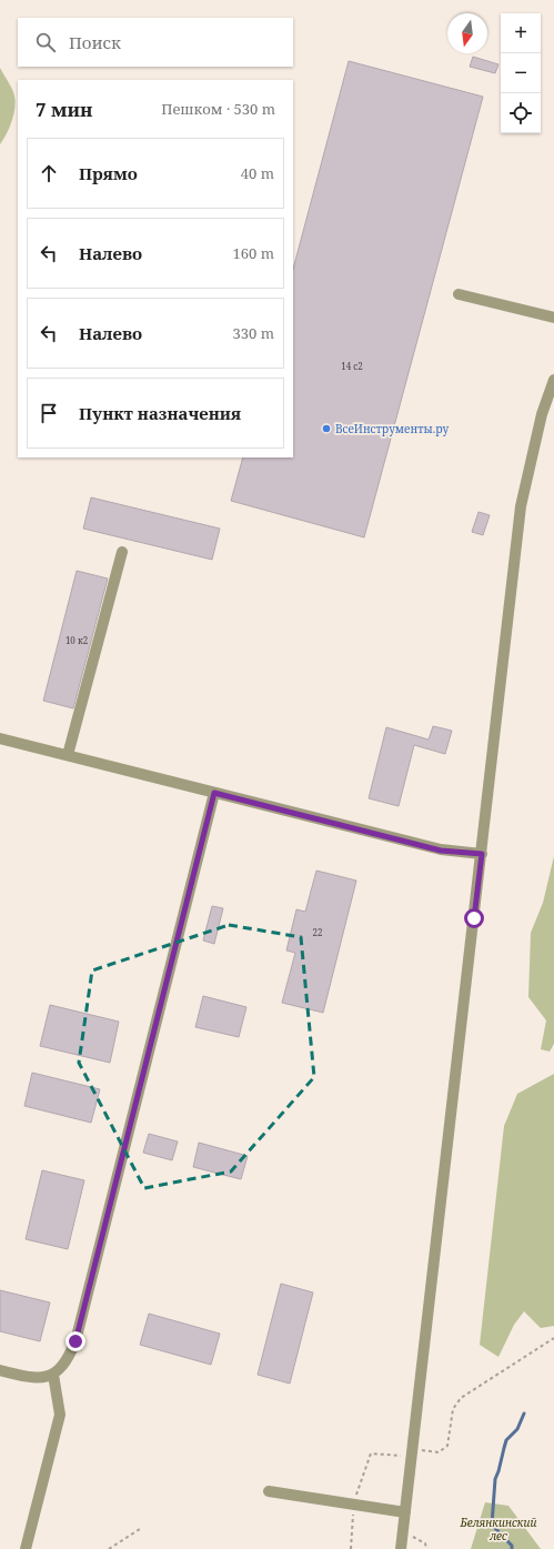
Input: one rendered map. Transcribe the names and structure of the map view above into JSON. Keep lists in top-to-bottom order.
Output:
{
  "parks": ["Белянкинский лес"],
  "places": ["ВсеИнструменты.ру"],
  "house_numbers": ["14 с2", "10 к2", "22"],
  "north": "bottom",
  "page": {
    "map_buttons": ["+", "−"],
    "search": "Поиск",
    "heading": ["7 мин", "Пешком · 530 m"],
    "list": [
      ["Прямо", "40 m"],
      ["Налево", "160 m"],
      ["Налево", "330 m"],
      "Пункт назначения"
    ]
  }
}
